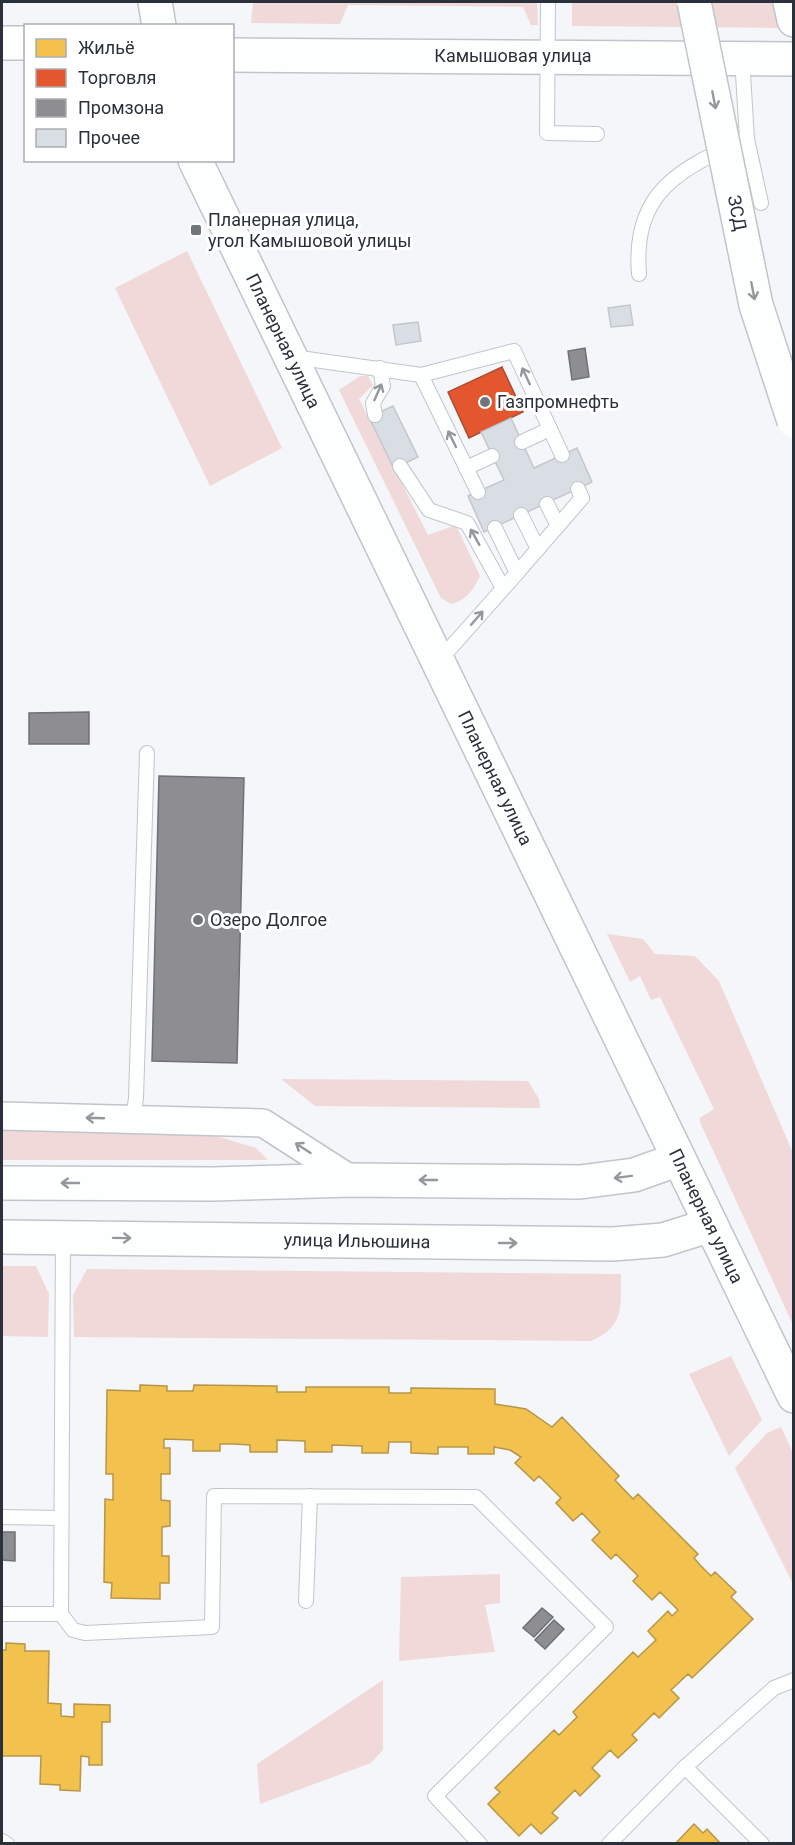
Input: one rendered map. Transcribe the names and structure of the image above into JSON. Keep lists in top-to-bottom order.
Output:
{
  "streets": {
    "main road": [
      "Камышовая улица",
      "ЗСД",
      "Планерная улица",
      "улица Ильюшина"
    ]
  },
  "crossings": [
    ["Планерная улица", "улица Ильюшина"]
  ],
  "one_way": ["ЗСД"],
  "places": {
    "transit": ["Планерная улица, угол Камышовой улицы"],
    "other": ["Газпромнефть", "Озеро Долгое"]
  },
  "legend": [
    "Жильё",
    "Торговля",
    "Промзона",
    "Прочее"
  ]
}
